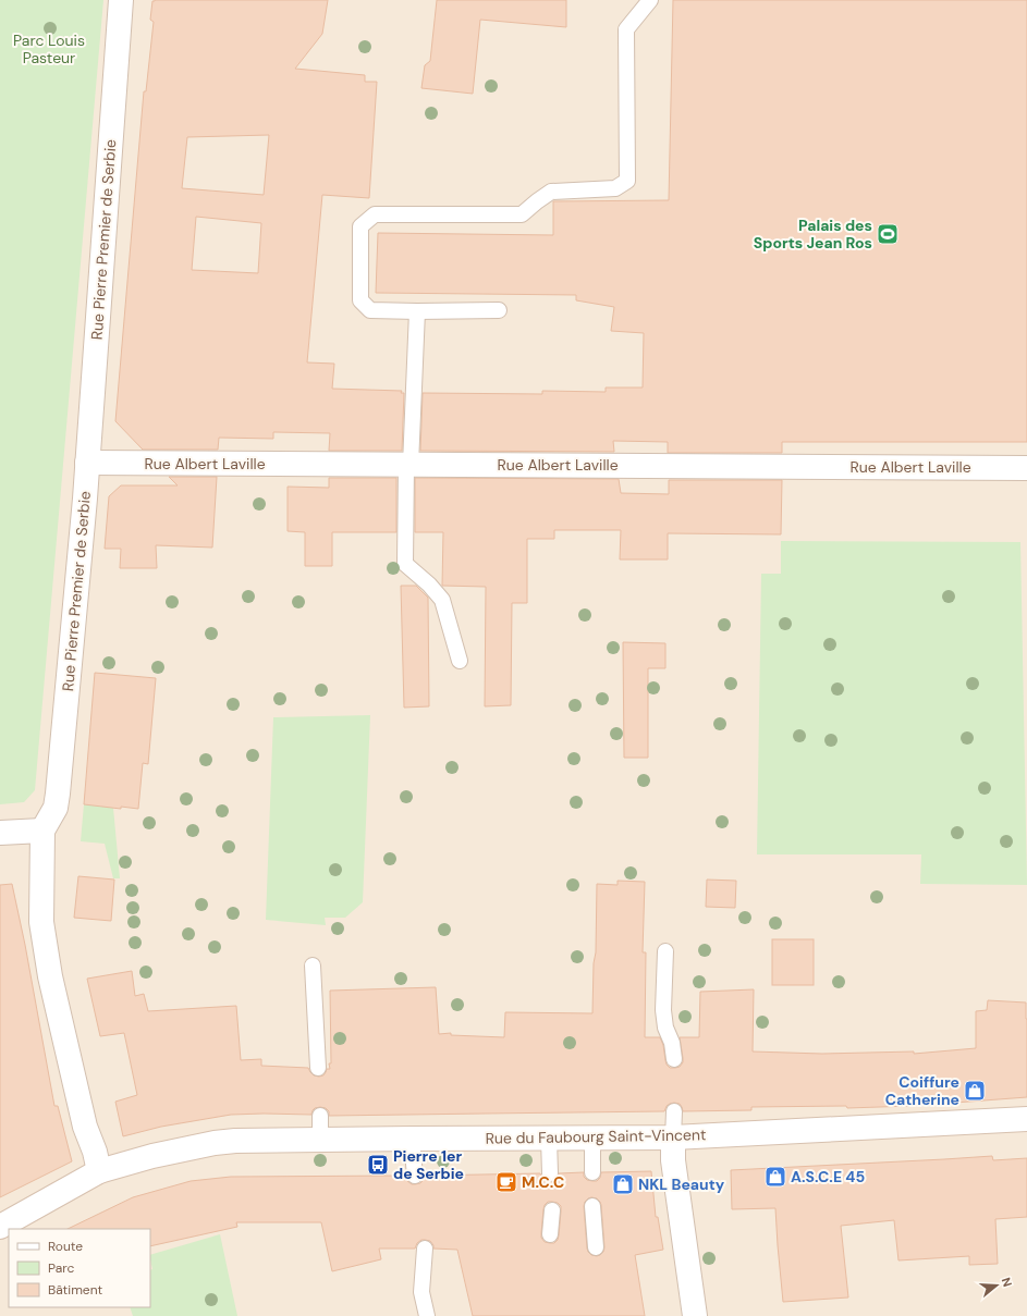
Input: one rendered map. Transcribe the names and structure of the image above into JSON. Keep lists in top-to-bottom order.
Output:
{
  "streets": {
    "street": ["Rue Pierre Premier de Serbie", "Rue Albert Laville", "Rue du Faubourg Saint-Vincent"]
  },
  "crossings": [
    ["Rue Pierre Premier de Serbie", "Rue Albert Laville"],
    ["Rue Pierre Premier de Serbie", "Rue du Faubourg Saint-Vincent"]
  ],
  "parks": ["Parc Louis Pasteur"],
  "places": {
    "sports": ["Palais des Sports Jean Ros"],
    "shop": ["Coiffure Catherine", "A.S.C.E 45", "NKL Beauty"],
    "bus stop": ["Pierre 1er de Serbie"],
    "cafe": ["M.C.C"]
  },
  "legend": ["Route", "Parc", "Bâtiment"],
  "north": "right"
}
